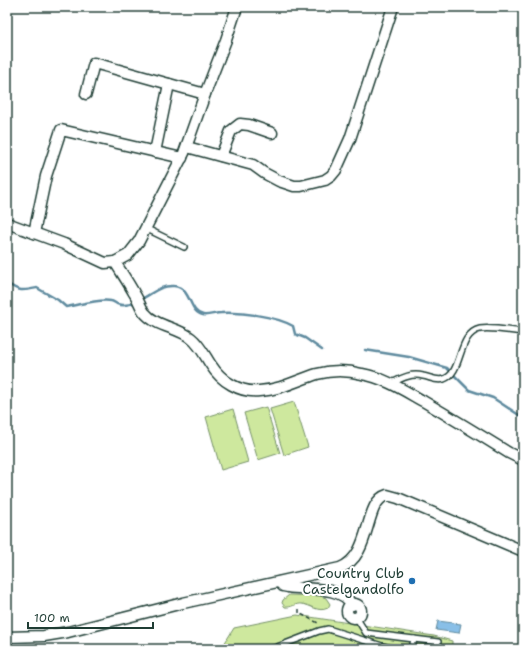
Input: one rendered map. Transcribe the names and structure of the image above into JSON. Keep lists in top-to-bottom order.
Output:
{
  "places": ["Country Club Castelgandolfo"],
  "scale_bar": "100 m"
}
